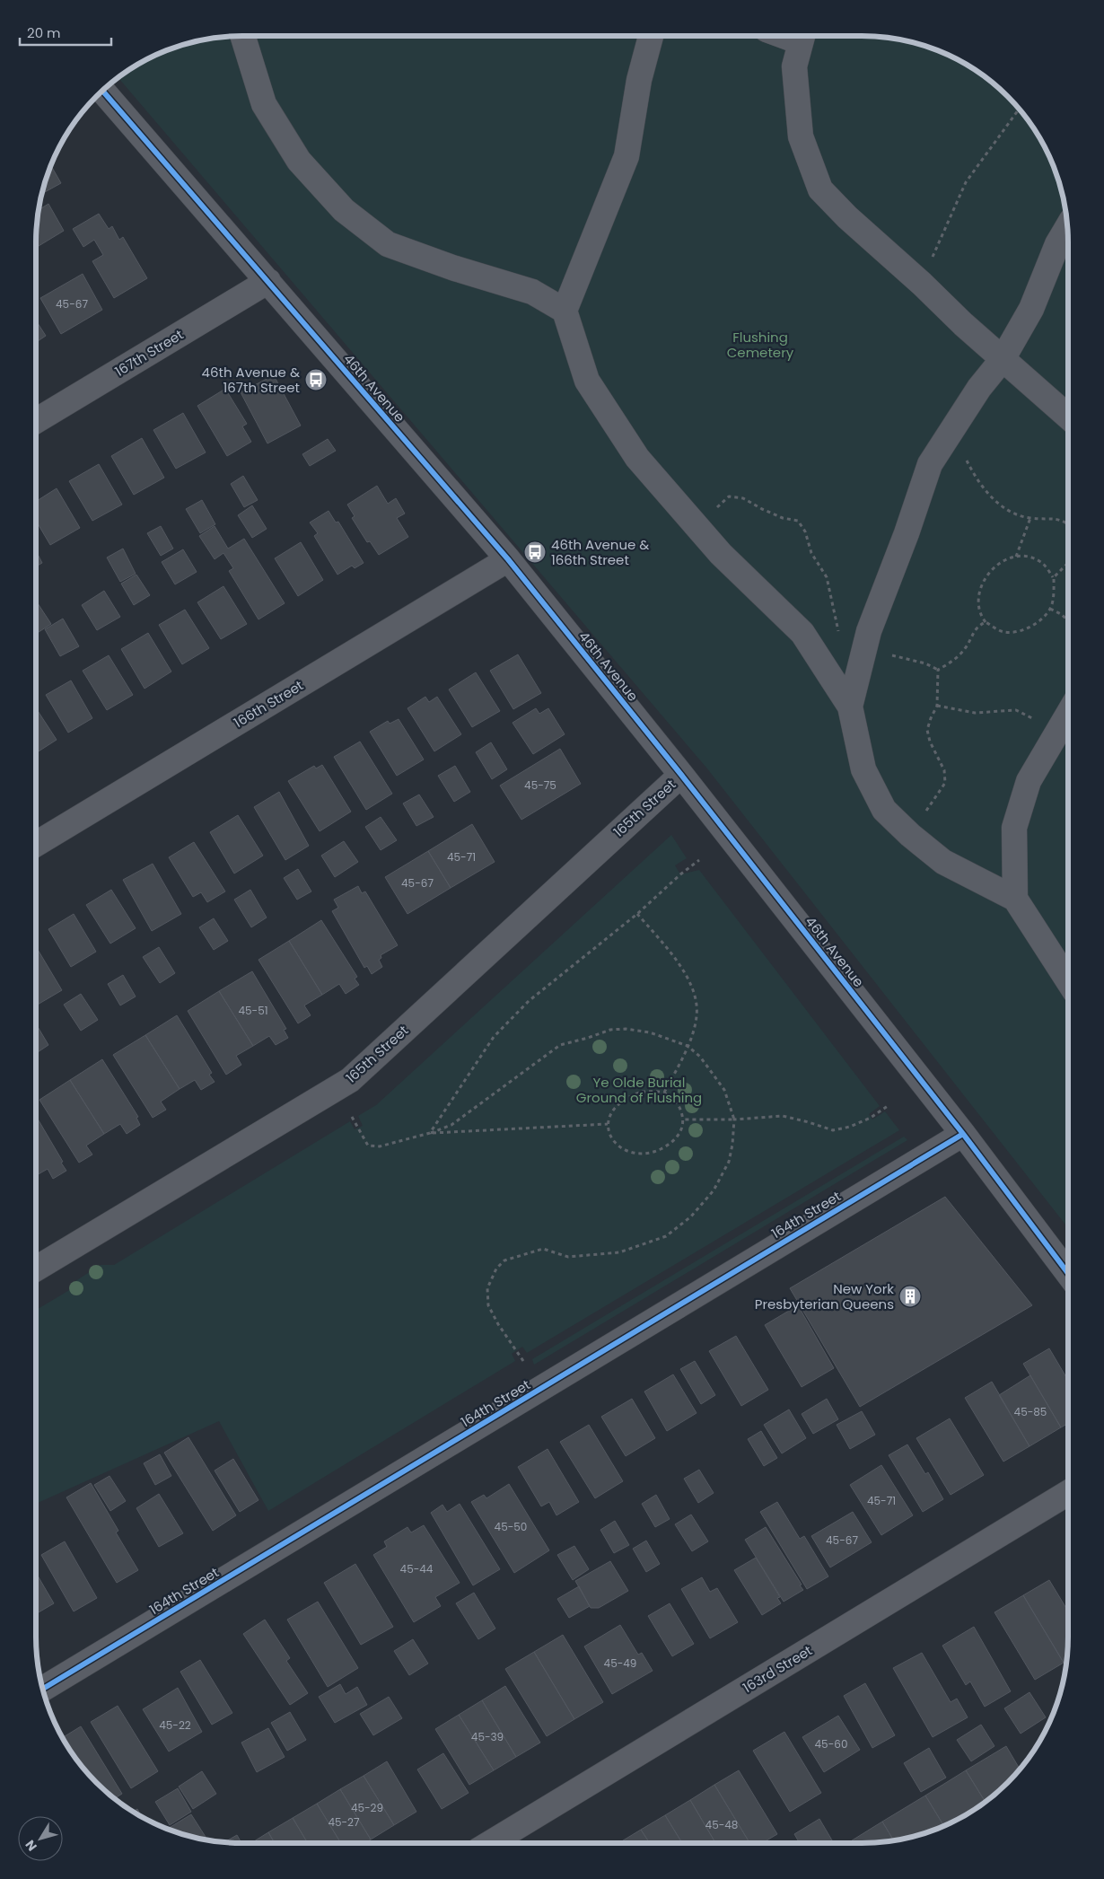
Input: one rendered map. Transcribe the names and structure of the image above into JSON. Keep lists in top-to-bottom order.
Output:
{
  "streets": {
    "street": [
      "167th Street",
      "46th Avenue",
      "166th Street",
      "165th Street",
      "164th Street",
      "163rd Street"
    ]
  },
  "crossings": [
    ["167th Street", "46th Avenue"],
    ["46th Avenue", "166th Street"],
    ["46th Avenue", "165th Street"],
    ["46th Avenue", "164th Street"]
  ],
  "parks": ["Flushing Cemetery", "Ye Olde Burial Ground of Flushing"],
  "places": {
    "bus stop": ["46th Avenue & 167th Street", "46th Avenue & 166th Street"],
    "building": ["New York Presbyterian Queens"]
  },
  "house_numbers": [
    "45-67",
    "45-75",
    "45-71",
    "45-67",
    "45-51",
    "45-85",
    "45-71",
    "45-50",
    "45-67",
    "45-44",
    "45-49",
    "45-22",
    "45-39",
    "45-60",
    "45-29",
    "45-27",
    "45-48"
  ],
  "scale_bar": "20 m",
  "north": "bottom left"
}
